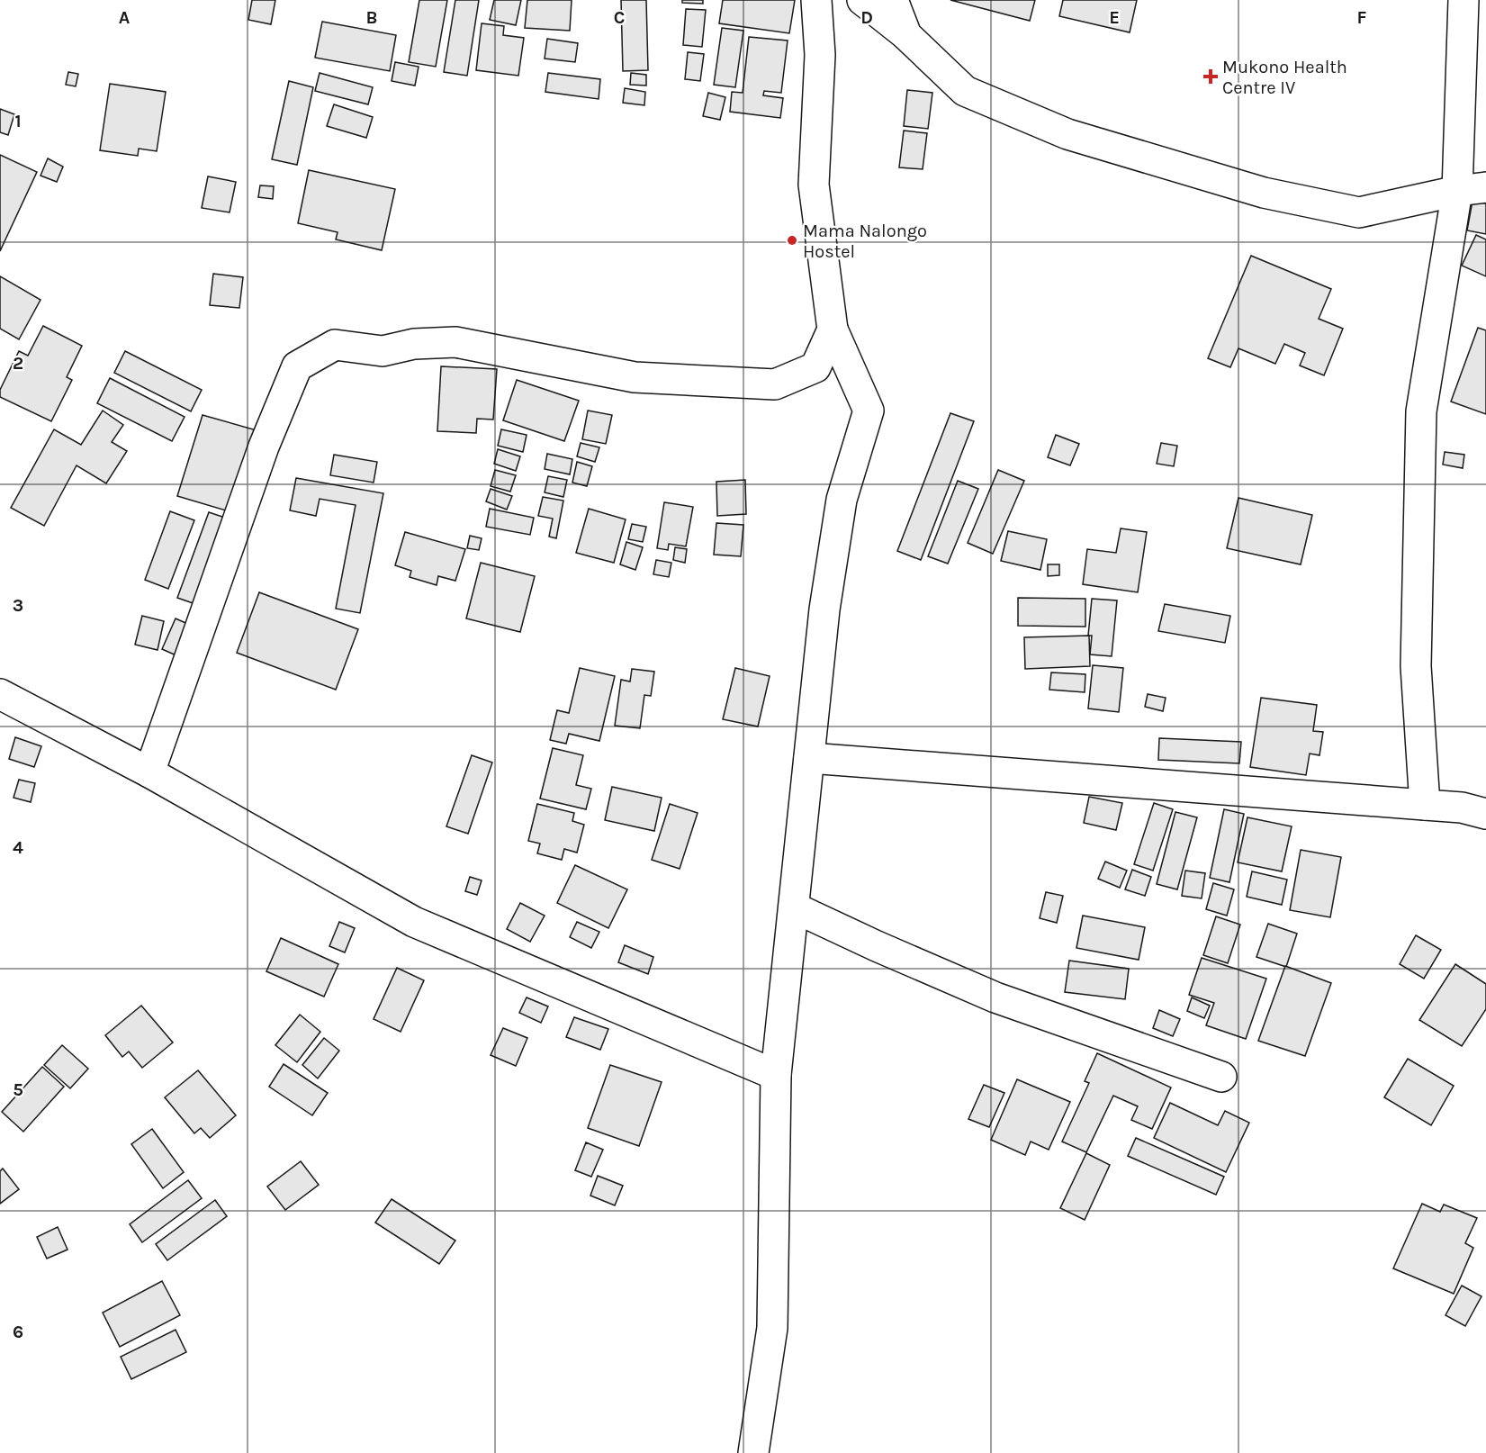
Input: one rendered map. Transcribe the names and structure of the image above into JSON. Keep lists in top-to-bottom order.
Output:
{
  "places": {
    "health": ["Mukono Health Centre IV"],
    "other": ["Mama Nalongo Hostel"]
  },
  "grid": {
    "columns": [
      "A",
      "B",
      "C",
      "D",
      "E",
      "F"
    ],
    "rows": [
      "1",
      "2",
      "3",
      "4",
      "5",
      "6"
    ]
  }
}
